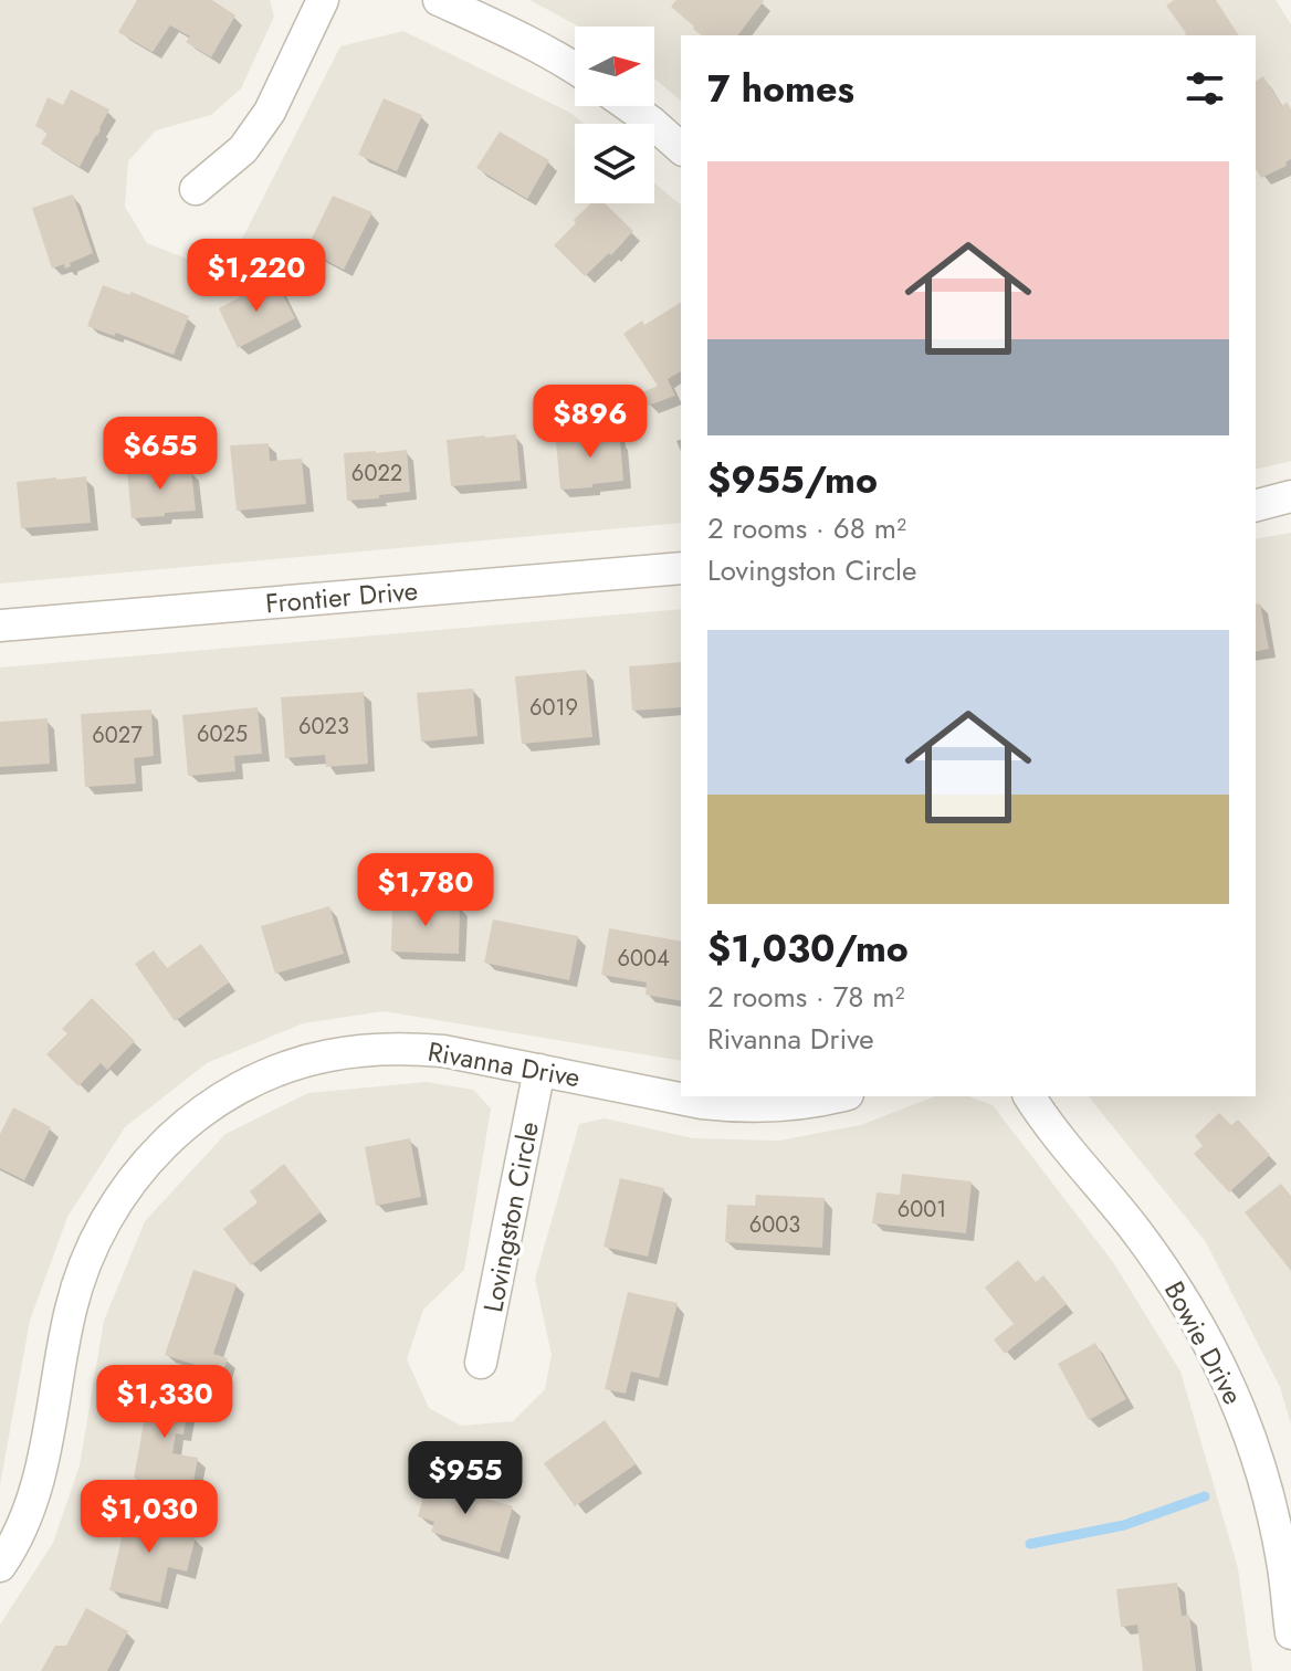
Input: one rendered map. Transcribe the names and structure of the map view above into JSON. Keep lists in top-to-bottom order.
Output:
{
  "streets": {
    "street": [
      "Frontier Drive",
      "Rivanna Drive",
      "Lovingston Circle",
      "Bowie Drive"
    ]
  },
  "crossings": [
    ["Rivanna Drive", "Lovingston Circle"]
  ],
  "house_numbers": [
    "6022",
    "6019",
    "6023",
    "6025",
    "6027",
    "6004",
    "6001",
    "6003"
  ],
  "north": "right",
  "page": {
    "heading": "7 homes",
    "list": [
      {
        "name": "$955/mo",
        "note": "2 rooms · 68 m² · Lovingston Circle"
      },
      {
        "name": "$1,030/mo",
        "note": "2 rooms · 78 m² · Rivanna Drive"
      }
    ],
    "price": [
      "$1,220",
      "$896",
      "$655",
      "$1,780",
      "$1,330",
      "$955",
      "$1,030"
    ]
  }
}
